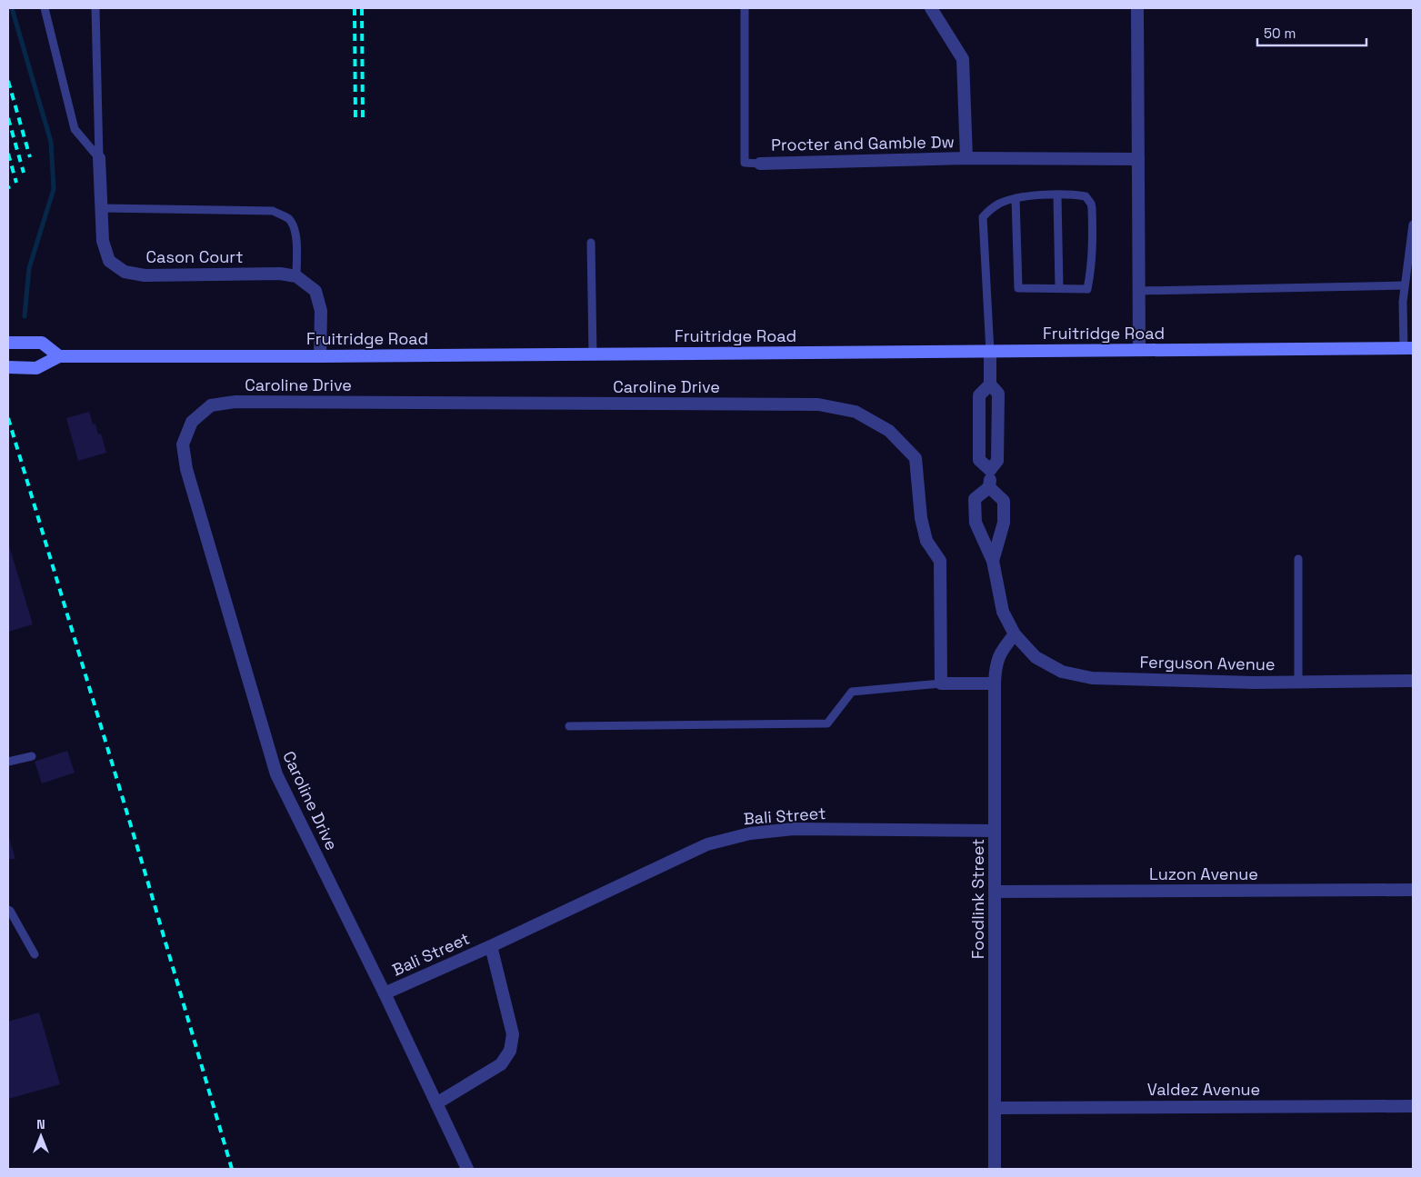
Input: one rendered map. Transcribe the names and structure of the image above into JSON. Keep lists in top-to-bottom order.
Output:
{
  "streets": {
    "main road": ["Fruitridge Road"],
    "street": [
      "Procter and Gamble Dw",
      "Cason Court",
      "Caroline Drive",
      "Ferguson Avenue",
      "Bali Street",
      "Luzon Avenue",
      "Foodlink Street",
      "Valdez Avenue"
    ]
  },
  "crossings": [
    ["Caroline Drive", "Bali Street"],
    ["Ferguson Avenue", "Foodlink Street"],
    ["Bali Street", "Foodlink Street"],
    ["Luzon Avenue", "Foodlink Street"],
    ["Foodlink Street", "Valdez Avenue"]
  ],
  "scale_bar": "50 m",
  "north": "top"
}
